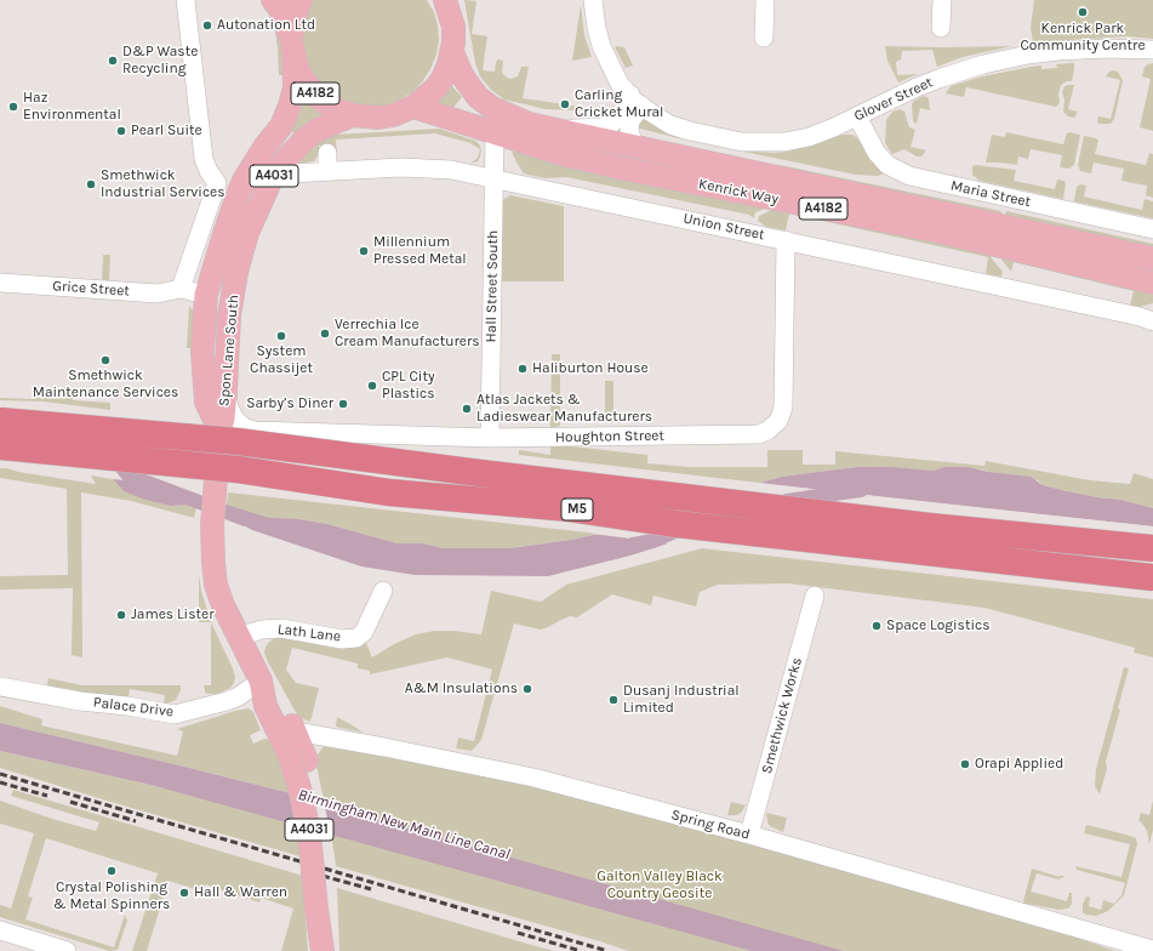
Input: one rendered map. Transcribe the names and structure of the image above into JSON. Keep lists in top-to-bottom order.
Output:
{
  "streets": {
    "highway": ["M5"],
    "main road": [
      "A4182",
      "A4031",
      "Kenrick Way",
      "Spon Lane South"
    ],
    "street": [
      "Glover Street",
      "Maria Street",
      "Union Street",
      "Hall Street South",
      "Grice Street",
      "Houghton Street",
      "Lath Lane",
      "Palace Drive",
      "Smethwick Works",
      "Spring Road"
    ]
  },
  "crossings": [
    ["A4182", "Kenrick Way"],
    ["A4182", "Spon Lane South"],
    ["Glover Street", "Maria Street"],
    ["Kenrick Way", "Hall Street South"],
    ["Union Street", "Hall Street South"],
    ["Union Street", "Houghton Street"],
    ["Hall Street South", "Houghton Street"],
    ["Grice Street", "Spon Lane South"],
    ["Spon Lane South", "Houghton Street"],
    ["Spon Lane South", "Lath Lane"],
    ["Spon Lane South", "Palace Drive"],
    ["Spon Lane South", "Spring Road"],
    ["Smethwick Works", "Spring Road"]
  ],
  "water": ["Birmingham New Main Line Canal"],
  "parks": ["Galton Valley Black Country Geosite"],
  "places": [
    "Kenrick Park Community Centre",
    "Autonation Ltd",
    "D&P Waste Recycling",
    "Carling Cricket Mural",
    "Haz Environmental",
    "Pearl Suite",
    "Smethwick Industrial Services",
    "Millennium Pressed Metal",
    "Verrechia Ice Cream Manufacturers",
    "System Chassijet",
    "Smethwick Maintenance Services",
    "Haliburton House",
    "CPL City Plastics",
    "Sarby’s Diner",
    "Atlas Jackets & Ladieswear Manufacturers",
    "James Lister",
    "Space Logistics",
    "A&M Insulations",
    "Dusanj Industrial Limited",
    "Orapi Applied",
    "Crystal Polishing & Metal Spinners",
    "Hall & Warren"
  ]
}
